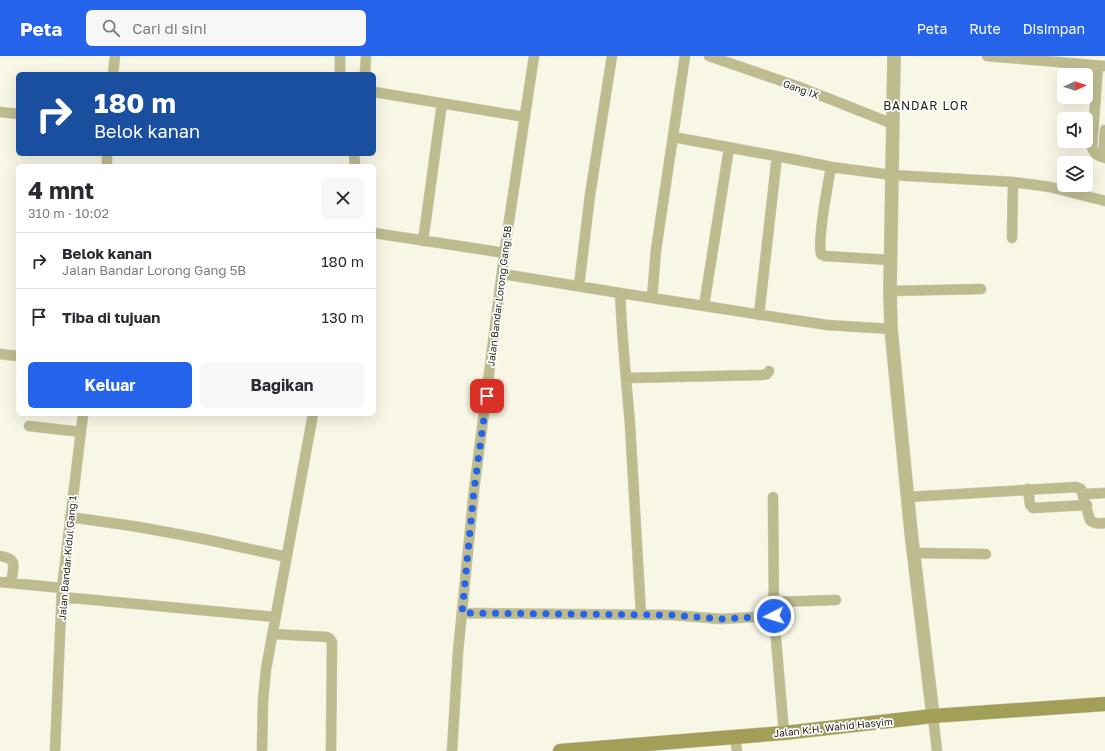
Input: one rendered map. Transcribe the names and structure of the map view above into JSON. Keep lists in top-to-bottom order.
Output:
{
  "streets": {
    "main road": ["Jalan K.H. Wahid Hasyim"],
    "street": ["Gang IX", "Jalan Bandar Lorong Gang 5B", "Jalan Bandar Kidul Gang 1"]
  },
  "districts": ["BANDAR LOR"],
  "north": "right",
  "page": {
    "header": "Peta",
    "search": "Cari di sini",
    "nav": ["Peta", "Rute", "Disimpan"],
    "turn": ["180 m", "Belok kanan"],
    "heading": ["4 mnt", "310 m · 10:02"],
    "list": [
      {
        "name": "Belok kanan",
        "note": "Jalan Bandar Lorong Gang 5B",
        "value": "180 m"
      },
      {
        "name": "Tiba di tujuan",
        "value": "130 m"
      }
    ],
    "buttons": ["Keluar", "Bagikan"]
  }
}
